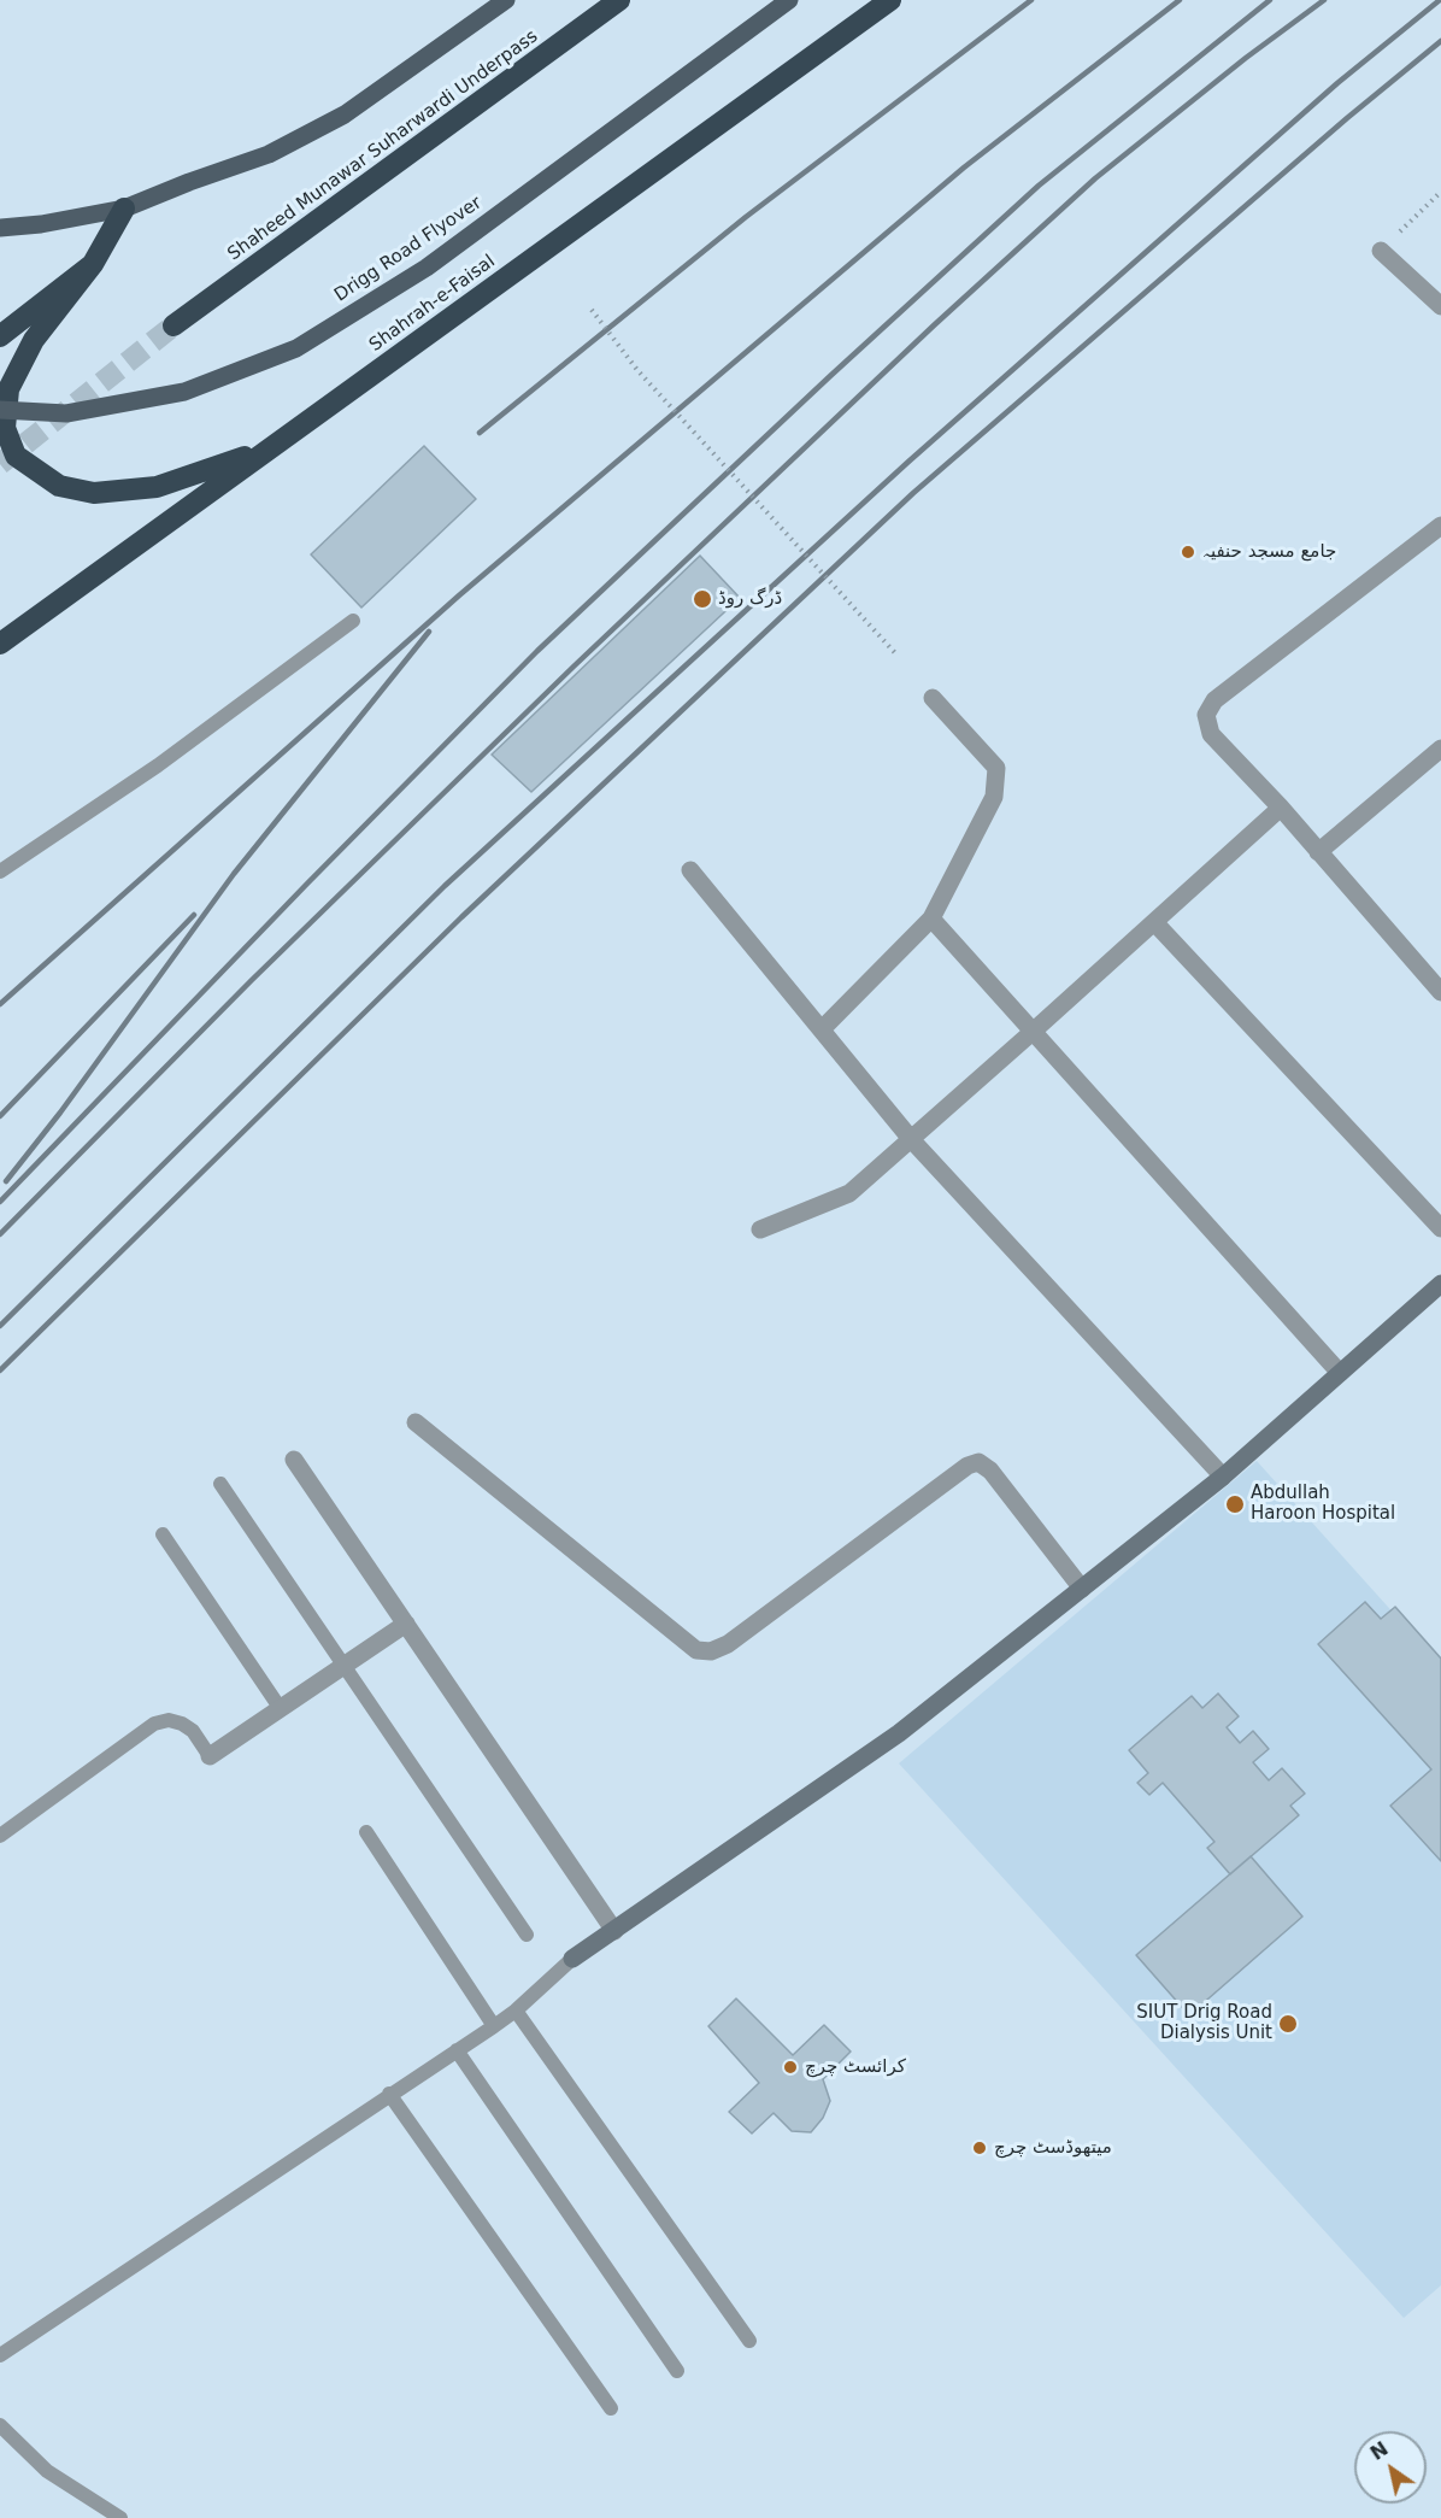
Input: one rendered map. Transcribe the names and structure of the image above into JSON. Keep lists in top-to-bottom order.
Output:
{
  "streets": {
    "highway": ["Shaheed Munawar Suharwardi Underpass", "Shahrah-e-Faisal"],
    "main road": ["Drigg Road Flyover"]
  },
  "places": [
    "جامع مسجد حنفیہ",
    "ڈرگ روڈ",
    "Abdullah Haroon Hospital",
    "SIUT Drig Road Dialysis Unit",
    "کرائسٹ چرچ",
    "میتھوڈسٹ چرچ"
  ],
  "north": "top left"
}
